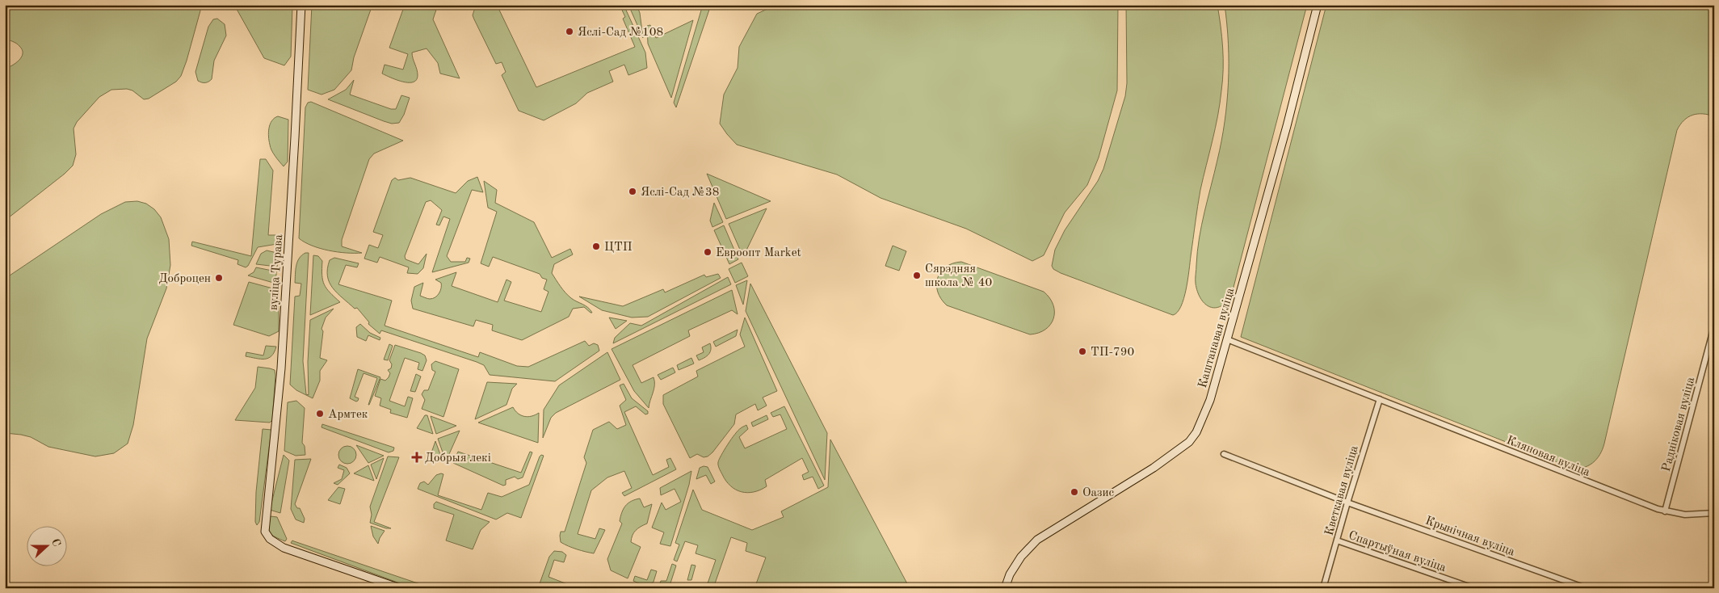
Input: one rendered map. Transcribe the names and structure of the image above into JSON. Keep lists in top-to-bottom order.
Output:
{
  "streets": {
    "main road": ["вуліца Турава", "Каштанавая вуліца"],
    "street": [
      "Радніковая вуліца",
      "Кляновая вуліца",
      "Кветкавая вуліца",
      "Крынічная вуліца",
      "Спартыўная вуліца"
    ]
  },
  "crossings": [
    ["Каштанавая вуліца", "Кляновая вуліца"],
    ["Радніковая вуліца", "Кляновая вуліца"],
    ["Кляновая вуліца", "Кветкавая вуліца"],
    ["Кветкавая вуліца", "Крынічная вуліца"],
    ["Кветкавая вуліца", "Спартыўная вуліца"]
  ],
  "places": {
    "other": [
      "Яслі-Сад №108",
      "Яслі-Сад №38",
      "ЦТП",
      "Евроопт Market",
      "Сярэдняя школа № 40",
      "Доброцен",
      "ТП-790",
      "Армтек",
      "Оазис"
    ],
    "health": ["Добрыя лекі"]
  },
  "north": "right"
}
